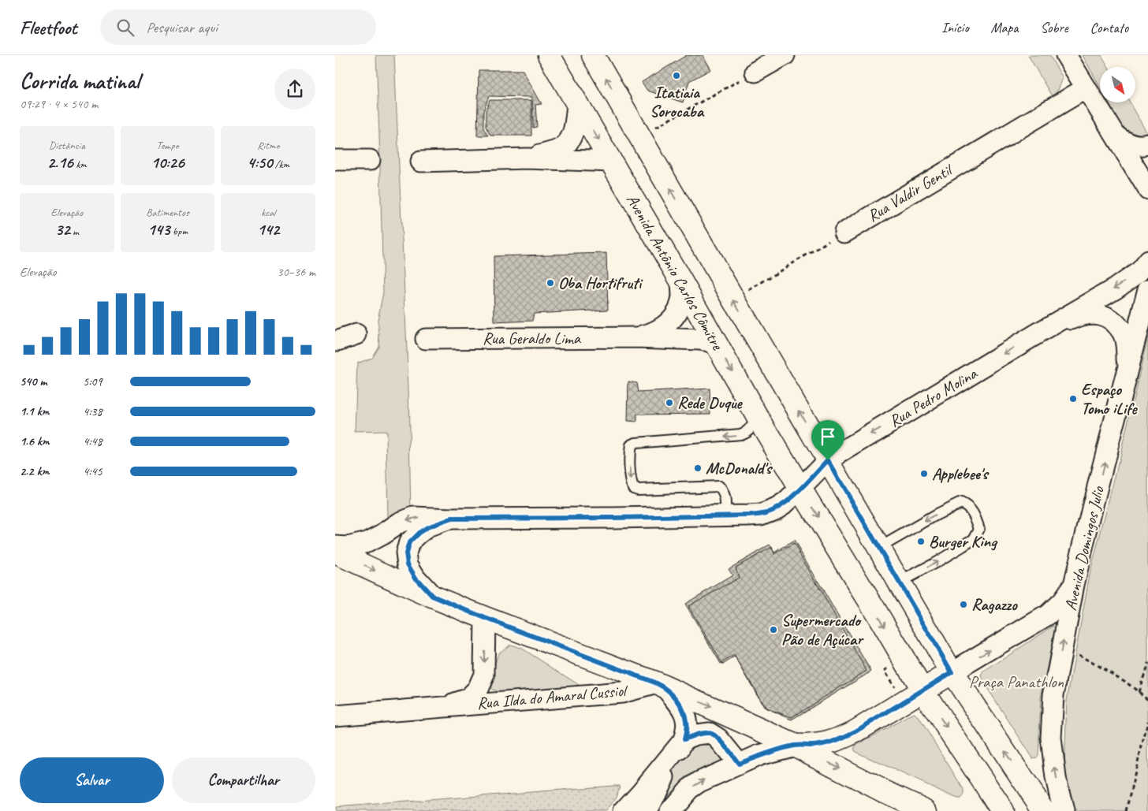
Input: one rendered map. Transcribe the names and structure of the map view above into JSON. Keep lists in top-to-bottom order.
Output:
{
  "streets": {
    "main road": ["Avenida Antônio Carlos Cômitre"],
    "street": [
      "Rua Valdir Gentil",
      "Rua Geraldo Lima",
      "Rua Pedro Molina",
      "Avenida Domingos Julio",
      "Rua Ilda do Amaral Cussiol"
    ]
  },
  "crossings": [
    ["Avenida Antônio Carlos Cômitre", "Rua Geraldo Lima"],
    ["Rua Pedro Molina", "Avenida Domingos Julio"]
  ],
  "one_way": ["Rua Pedro Molina", "Avenida Domingos Julio"],
  "parks": ["Praça Panathlon"],
  "places": [
    "Itatiaia Sorocaba",
    "Oba Hortifruti",
    "Espaço Tomo iLife",
    "Rede Duque",
    "McDonald's",
    "Applebee's",
    "Burger King",
    "Ragazzo",
    "Supermercado Pão de Açúcar"
  ],
  "north": "bottom right",
  "page": {
    "header": "Fleetfoot",
    "search": "Pesquisar aqui",
    "nav": [
      "Início",
      "Mapa",
      "Sobre",
      "Contato"
    ],
    "heading": ["Corrida matinal", "09:29 · 4 × 540 m"],
    "stats": [
      ["Distância", "2.16 km"],
      ["Tempo", "10:26"],
      ["Ritmo", "4:50 /km"],
      ["Elevação", "32 m"],
      ["Batimentos", "143 bpm"],
      ["kcal", "142"]
    ],
    "chart": ["Elevação", "30–36 m"],
    "list": [
      {
        "name": "540 m",
        "note": "5:09"
      },
      {
        "name": "1.1 km",
        "note": "4:38"
      },
      {
        "name": "1.6 km",
        "note": "4:48"
      },
      {
        "name": "2.2 km",
        "note": "4:45"
      }
    ],
    "buttons": ["Salvar", "Compartilhar"]
  }
}
